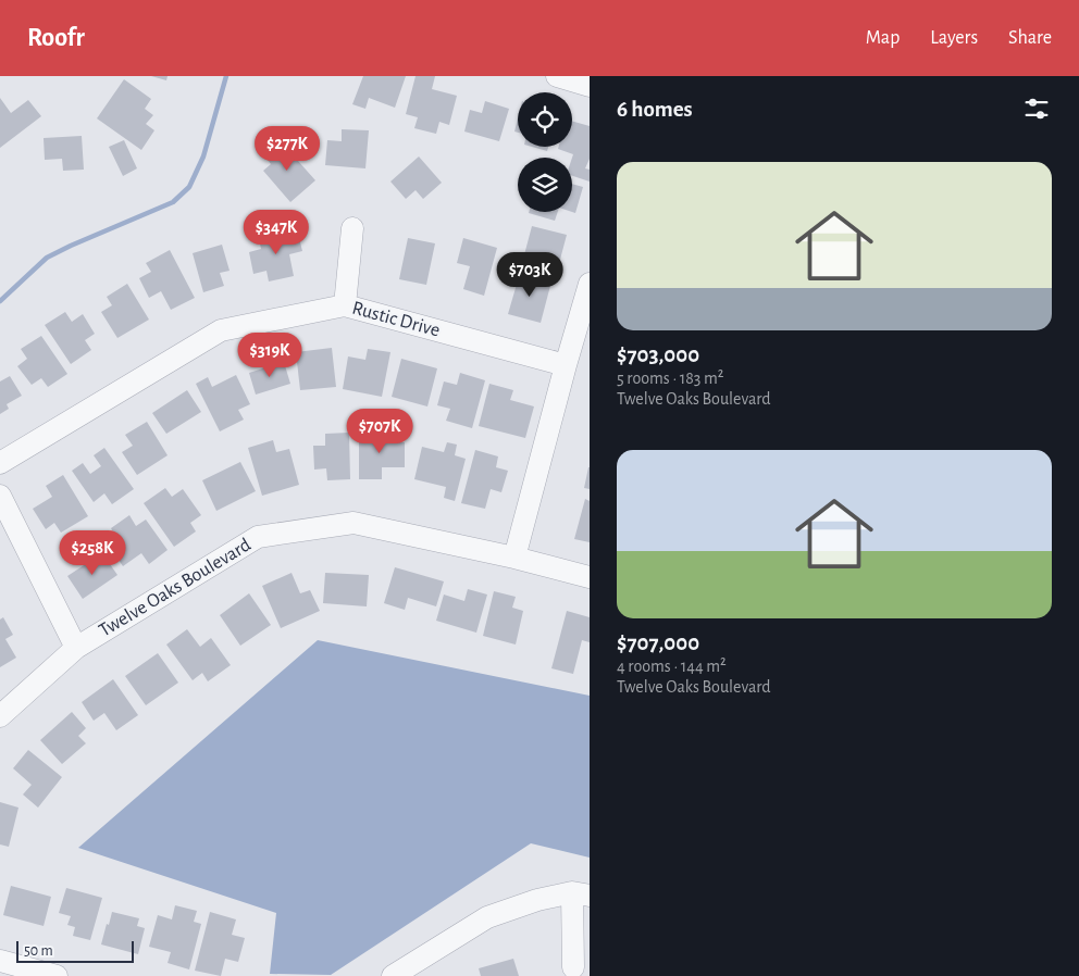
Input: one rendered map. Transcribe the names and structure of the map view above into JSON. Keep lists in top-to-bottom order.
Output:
{
  "streets": {
    "street": ["Rustic Drive", "Twelve Oaks Boulevard"]
  },
  "scale_bar": "50 m",
  "page": {
    "header": "Roofr",
    "nav": ["Map", "Layers", "Share"],
    "heading": "6 homes",
    "price": [
      "$277K",
      "$347K",
      "$703K",
      "$319K",
      "$707K",
      "$258K"
    ],
    "list": [
      {
        "name": "$703,000",
        "note": "5 rooms · 183 m² · Twelve Oaks Boulevard"
      },
      {
        "name": "$707,000",
        "note": "4 rooms · 144 m² · Twelve Oaks Boulevard"
      }
    ],
    "scale": "50 m"
  }
}
